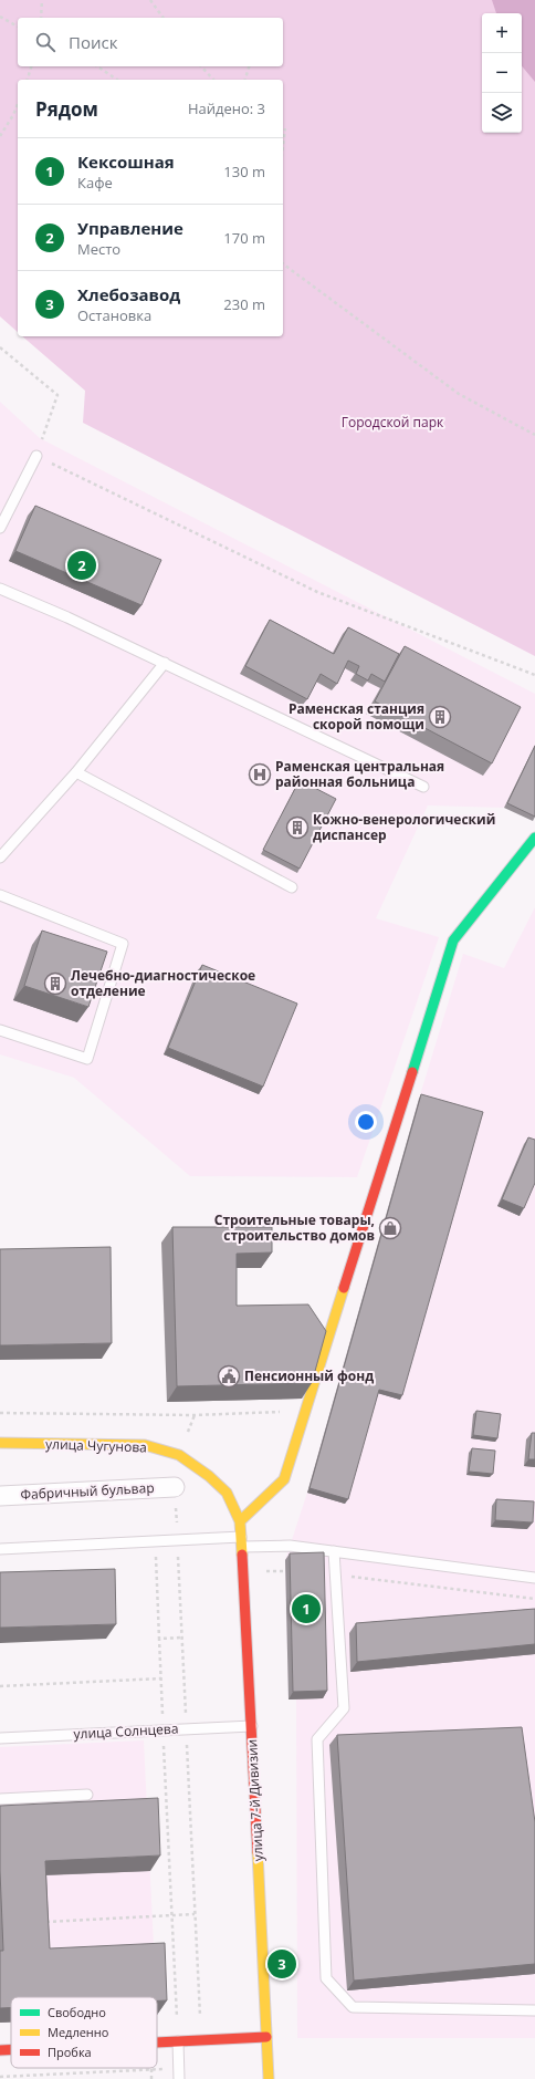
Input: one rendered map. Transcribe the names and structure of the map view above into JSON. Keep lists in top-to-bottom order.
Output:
{
  "streets": {
    "street": ["улица Чугунова", "Фабричный бульвар", "улица 7-й Дивизии"],
    "lane": ["улица Солнцева"]
  },
  "crossings": [
    ["улица Чугунова", "улица 7-й Дивизии"],
    ["улица Солнцева", "улица 7-й Дивизии"]
  ],
  "parks": ["Городской парк"],
  "places": {
    "building": ["Раменская станция скорой помощи", "Кожно-венерологический диспансер", "Лечебно-диагностическое отделение"],
    "hospital": ["Раменская центральная районная больница"],
    "shop": ["Строительные товары, строительство домов"],
    "public building": ["Пенсионный фонд"]
  },
  "legend": ["Свободно", "Медленно", "Пробка"],
  "page": {
    "map_buttons": ["+", "−"],
    "search": "Поиск",
    "heading": ["Рядом", "Найдено: 3"],
    "list": [
      {
        "mark": "1",
        "name": "Кексошная",
        "note": "Кафе",
        "value": "130 m"
      },
      {
        "mark": "2",
        "name": "Управление",
        "note": "Место",
        "value": "170 m"
      },
      {
        "mark": "3",
        "name": "Хлебозавод",
        "note": "Остановка",
        "value": "230 m"
      }
    ],
    "pins": ["2", "1", "3"]
  }
}
